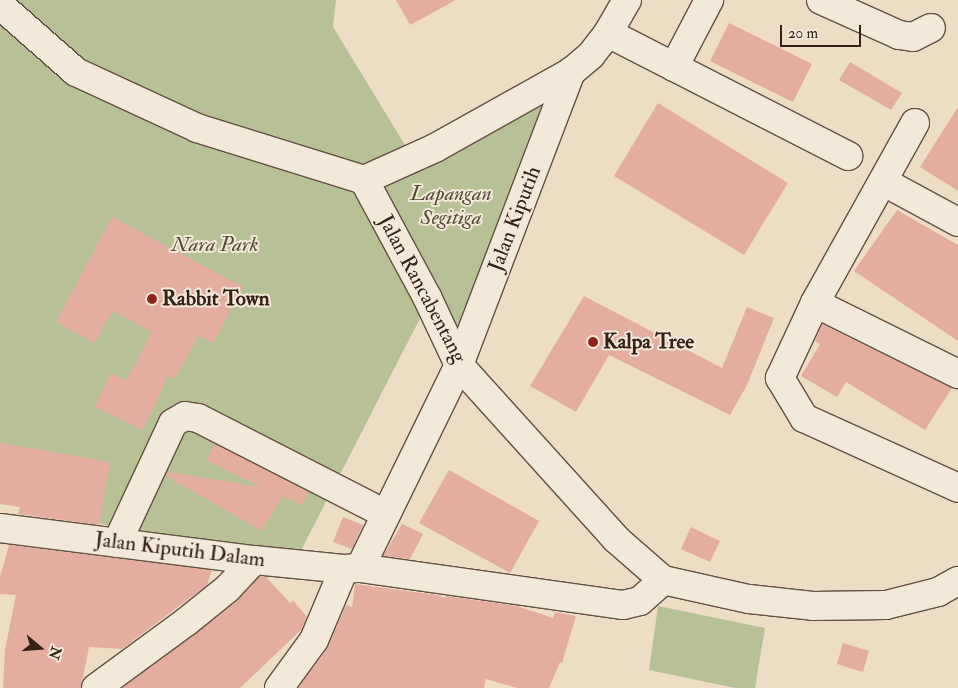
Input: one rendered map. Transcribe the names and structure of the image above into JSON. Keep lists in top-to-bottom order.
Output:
{
  "streets": {
    "street": ["Jalan Kiputih", "Jalan Rancabentang", "Jalan Kiputih Dalam"]
  },
  "crossings": [
    ["Jalan Kiputih", "Jalan Rancabentang"],
    ["Jalan Rancabentang", "Jalan Kiputih Dalam"]
  ],
  "parks": ["Lapangan Segitiga", "Nara Park"],
  "places": ["Rabbit Town", "Kalpa Tree"],
  "scale_bar": "20 m",
  "north": "right"
}
